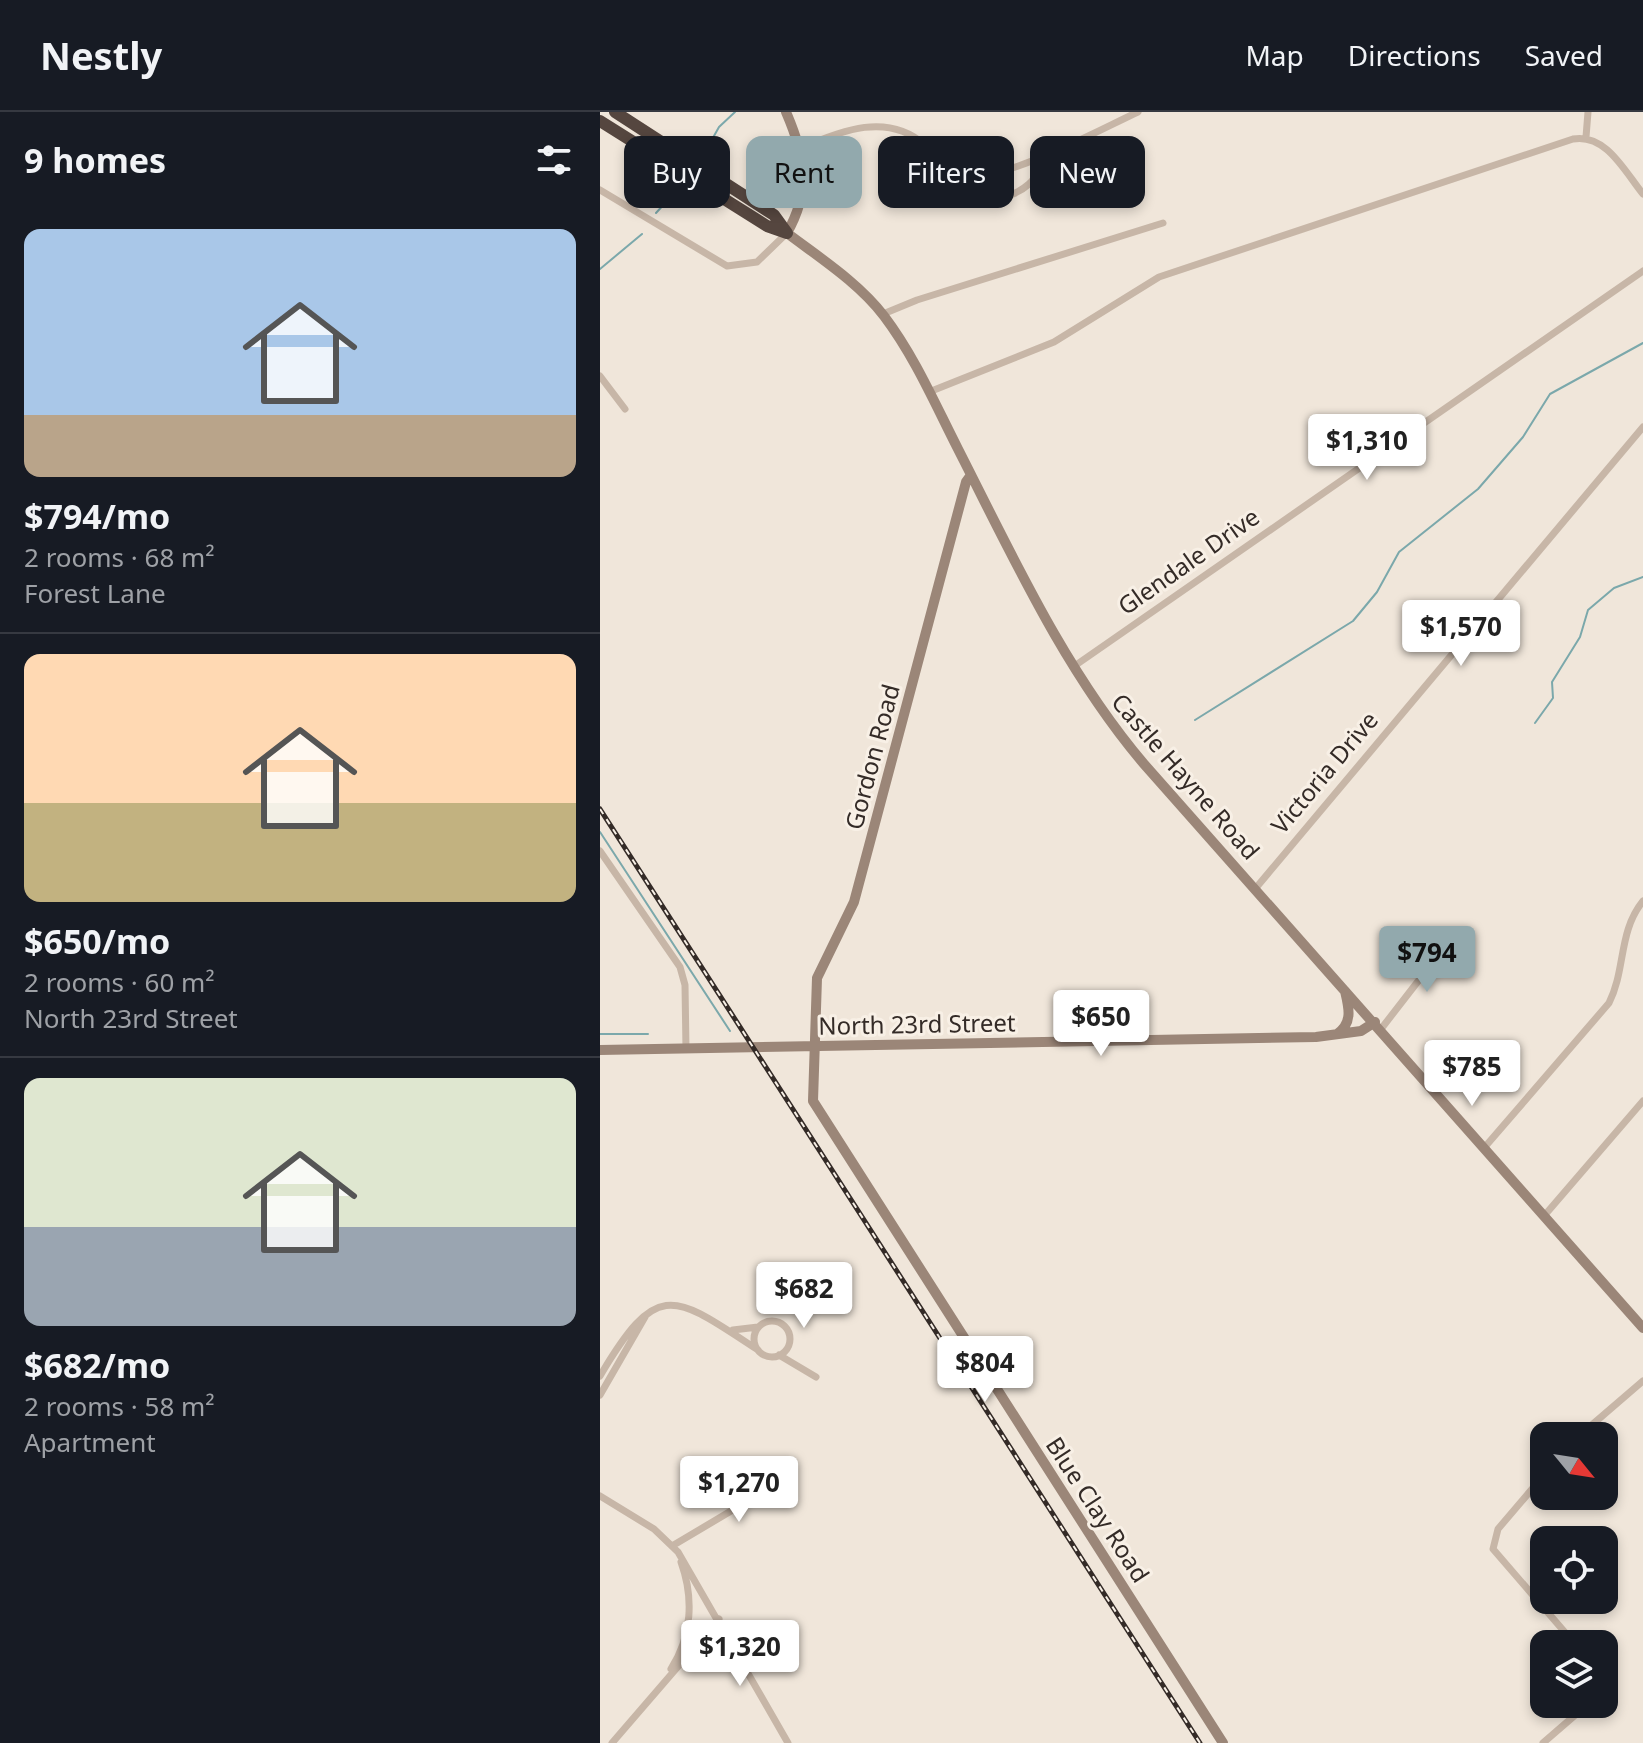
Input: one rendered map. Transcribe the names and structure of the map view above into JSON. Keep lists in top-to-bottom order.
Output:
{
  "streets": {
    "main road": [
      "Gordon Road",
      "Castle Hayne Road",
      "North 23rd Street",
      "Blue Clay Road"
    ],
    "street": ["Glendale Drive", "Victoria Drive"]
  },
  "crossings": [
    ["Glendale Drive", "Castle Hayne Road"],
    ["Gordon Road", "Castle Hayne Road"],
    ["Gordon Road", "North 23rd Street"],
    ["Gordon Road", "Blue Clay Road"],
    ["Victoria Drive", "Castle Hayne Road"],
    ["Castle Hayne Road", "North 23rd Street"],
    ["North 23rd Street", "Blue Clay Road"]
  ],
  "north": "bottom right",
  "page": {
    "header": "Nestly",
    "nav": ["Map", "Directions", "Saved"],
    "heading": "9 homes",
    "chip": [
      "Buy",
      "Rent",
      "Filters",
      "New"
    ],
    "list": [
      {
        "name": "$794/mo",
        "note": "2 rooms · 68 m² · Forest Lane"
      },
      {
        "name": "$650/mo",
        "note": "2 rooms · 60 m² · North 23rd Street"
      },
      {
        "name": "$682/mo",
        "note": "2 rooms · 58 m² · Apartment"
      }
    ],
    "price": [
      "$1,310",
      "$1,570",
      "$794",
      "$650",
      "$785",
      "$682",
      "$804",
      "$1,270",
      "$1,320"
    ]
  }
}
